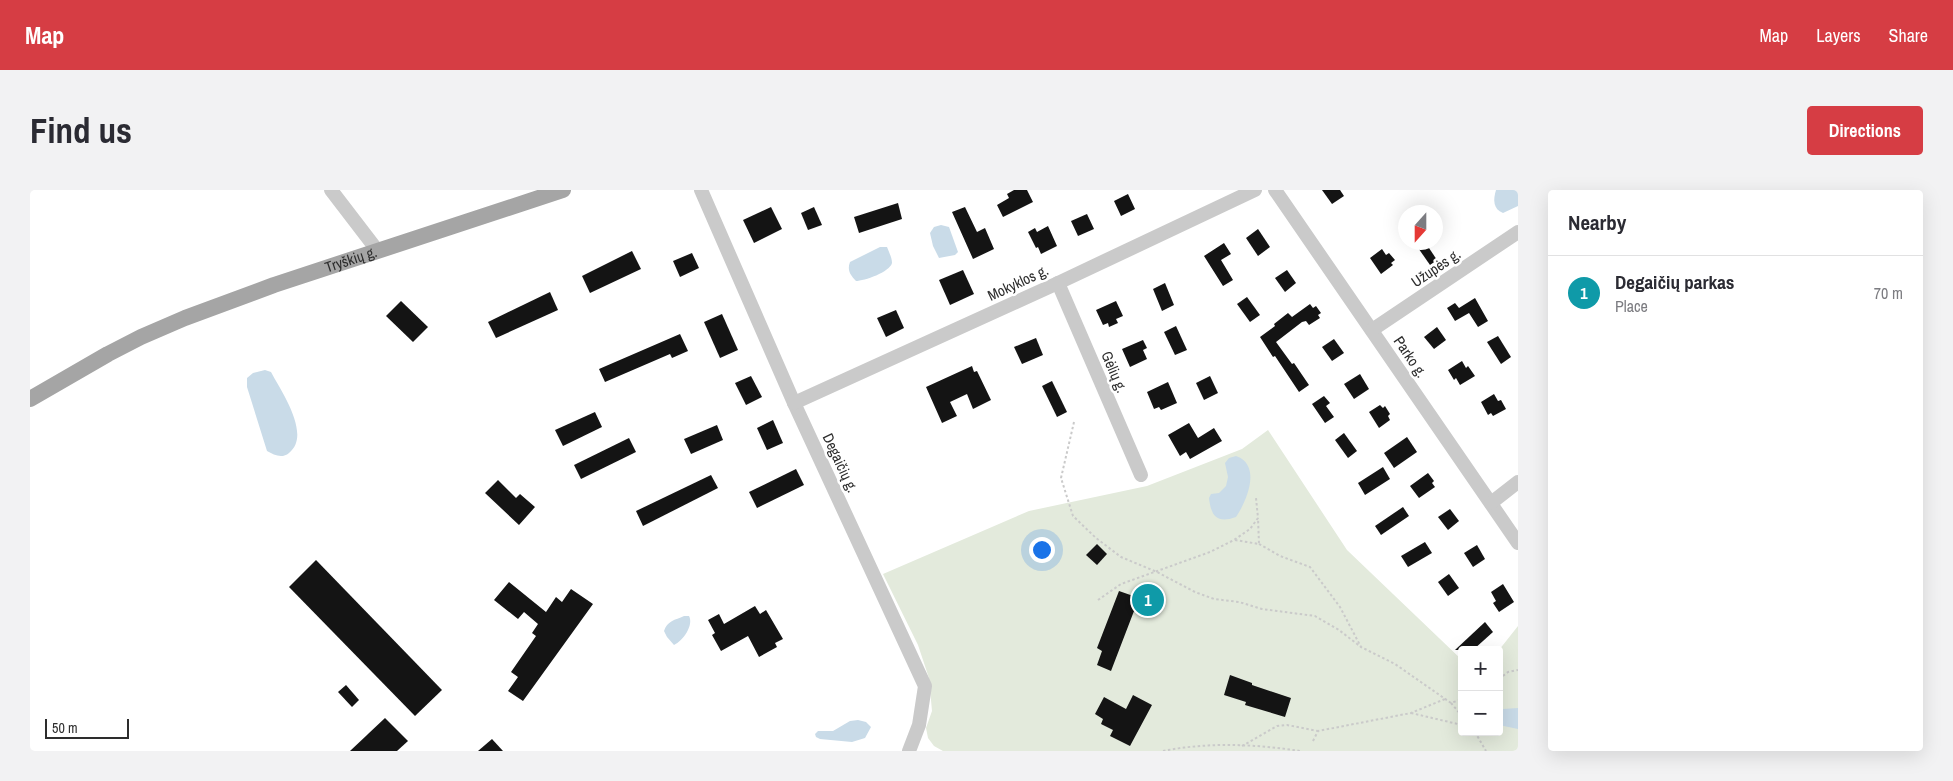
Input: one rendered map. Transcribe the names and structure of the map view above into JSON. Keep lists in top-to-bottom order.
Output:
{
  "streets": {
    "main road": ["Tryškių g."],
    "street": [
      "Užupės g.",
      "Mokyklos g.",
      "Parko g.",
      "Gėlių g.",
      "Degaičių g."
    ]
  },
  "crossings": [
    ["Užupės g.", "Parko g."],
    ["Mokyklos g.", "Gėlių g."],
    ["Mokyklos g.", "Degaičių g."]
  ],
  "scale_bar": "50 m",
  "north": "bottom",
  "page": {
    "header": "Map",
    "nav": ["Map", "Layers", "Share"],
    "buttons": "Directions",
    "title": "Find us",
    "heading": "Nearby",
    "list": [
      {
        "mark": "1",
        "name": "Degaičių parkas",
        "note": "Place",
        "value": "70 m"
      }
    ],
    "pins": "1",
    "map_buttons": ["+", "−"],
    "scale": "50 m"
  }
}
